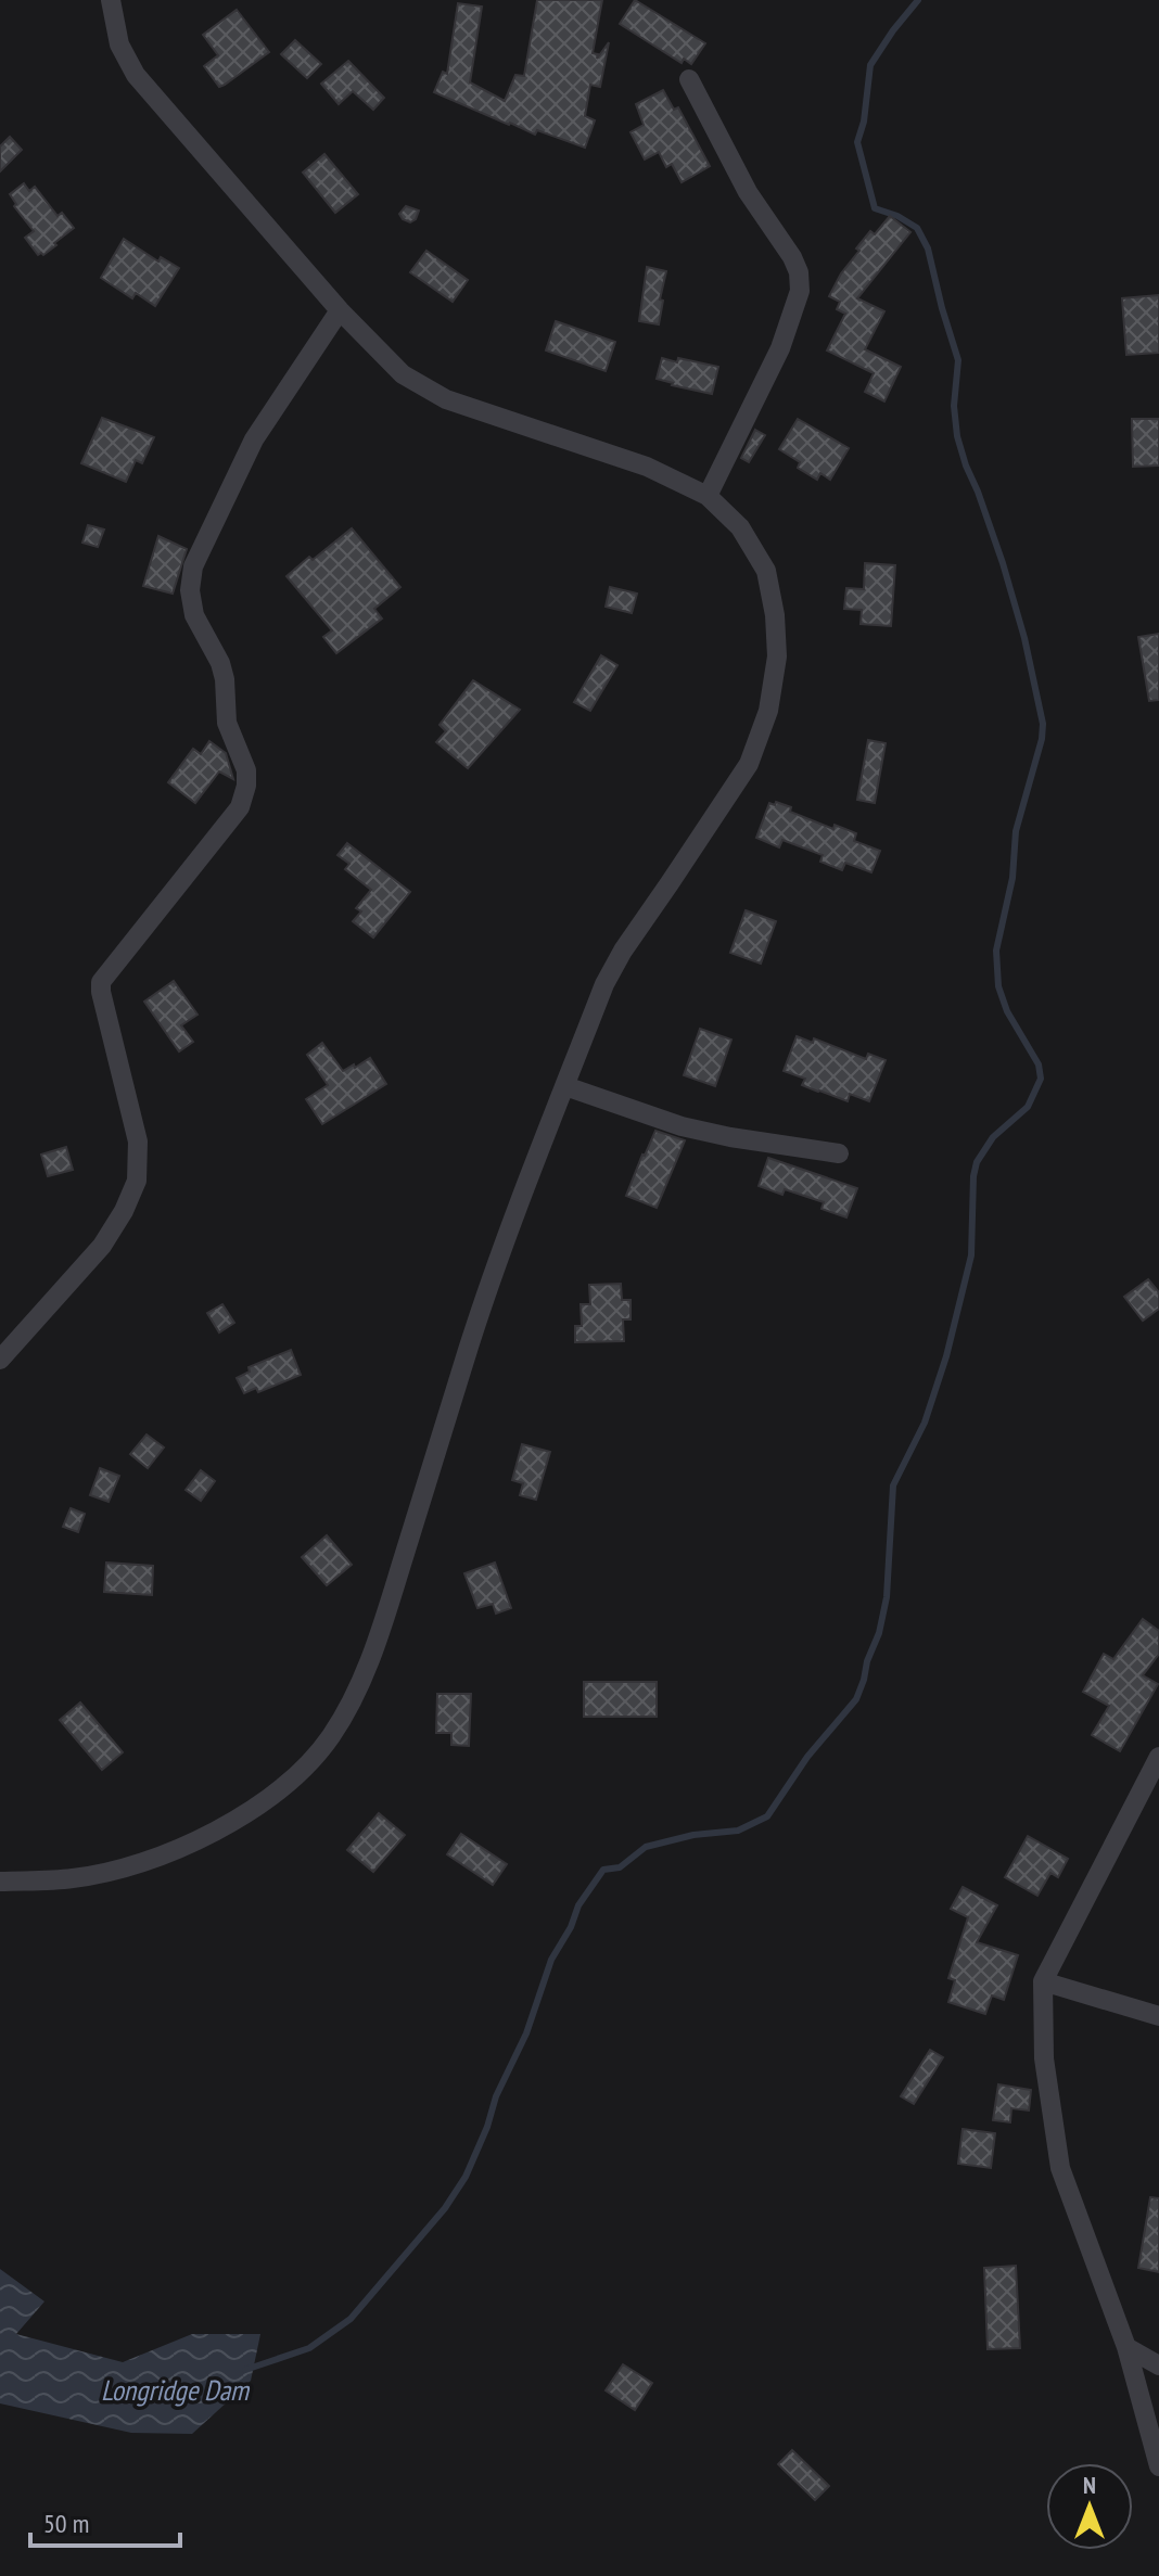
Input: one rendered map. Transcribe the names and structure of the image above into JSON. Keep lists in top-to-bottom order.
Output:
{
  "water": ["Longridge Dam"],
  "scale_bar": "50 m",
  "north": "top"
}
